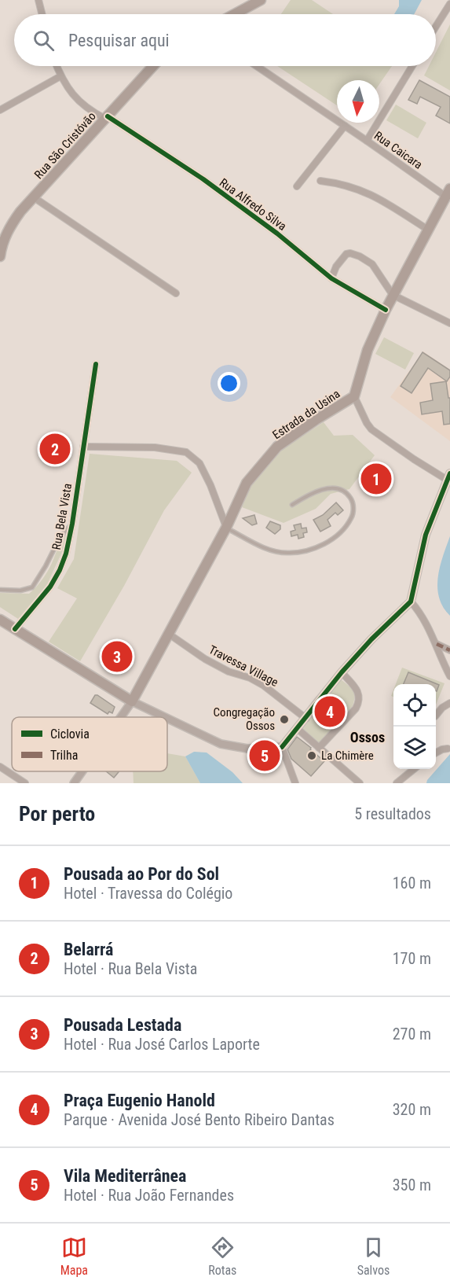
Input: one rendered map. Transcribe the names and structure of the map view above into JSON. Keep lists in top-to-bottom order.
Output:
{
  "streets": {
    "main road": ["Rua São Cristóvão", "Estrada da Usina"],
    "street": [
      "Rua Caicara",
      "Rua Alfredo Silva",
      "Rua Bela Vista",
      "Travessa Village"
    ]
  },
  "crossings": [
    ["Rua São Cristóvão", "Rua Alfredo Silva"],
    ["Rua Caicara", "Estrada da Usina"],
    ["Rua Alfredo Silva", "Estrada da Usina"],
    ["Estrada da Usina", "Travessa Village"]
  ],
  "districts": ["Ossos"],
  "places": ["Congregação Ossos", "La Chimère"],
  "legend": ["Ciclovia", "Trilha"],
  "north": "bottom",
  "page": {
    "search": "Pesquisar aqui",
    "pins": [
      "2",
      "1",
      "3",
      "4",
      "5"
    ],
    "heading": ["Por perto", "5 resultados"],
    "list": [
      {
        "mark": "1",
        "name": "Pousada ao Por do Sol",
        "note": "Hotel · Travessa do Colégio",
        "value": "160 m"
      },
      {
        "mark": "2",
        "name": "Belarrá",
        "note": "Hotel · Rua Bela Vista",
        "value": "170 m"
      },
      {
        "mark": "3",
        "name": "Pousada Lestada",
        "note": "Hotel · Rua José Carlos Laporte",
        "value": "270 m"
      },
      {
        "mark": "4",
        "name": "Praça Eugenio Hanold",
        "note": "Parque · Avenida José Bento Ribeiro Dantas",
        "value": "320 m"
      },
      {
        "mark": "5",
        "name": "Vila Mediterrânea",
        "note": "Hotel · Rua João Fernandes",
        "value": "350 m"
      }
    ],
    "nav": ["Mapa", "Rotas", "Salvos"]
  }
}
